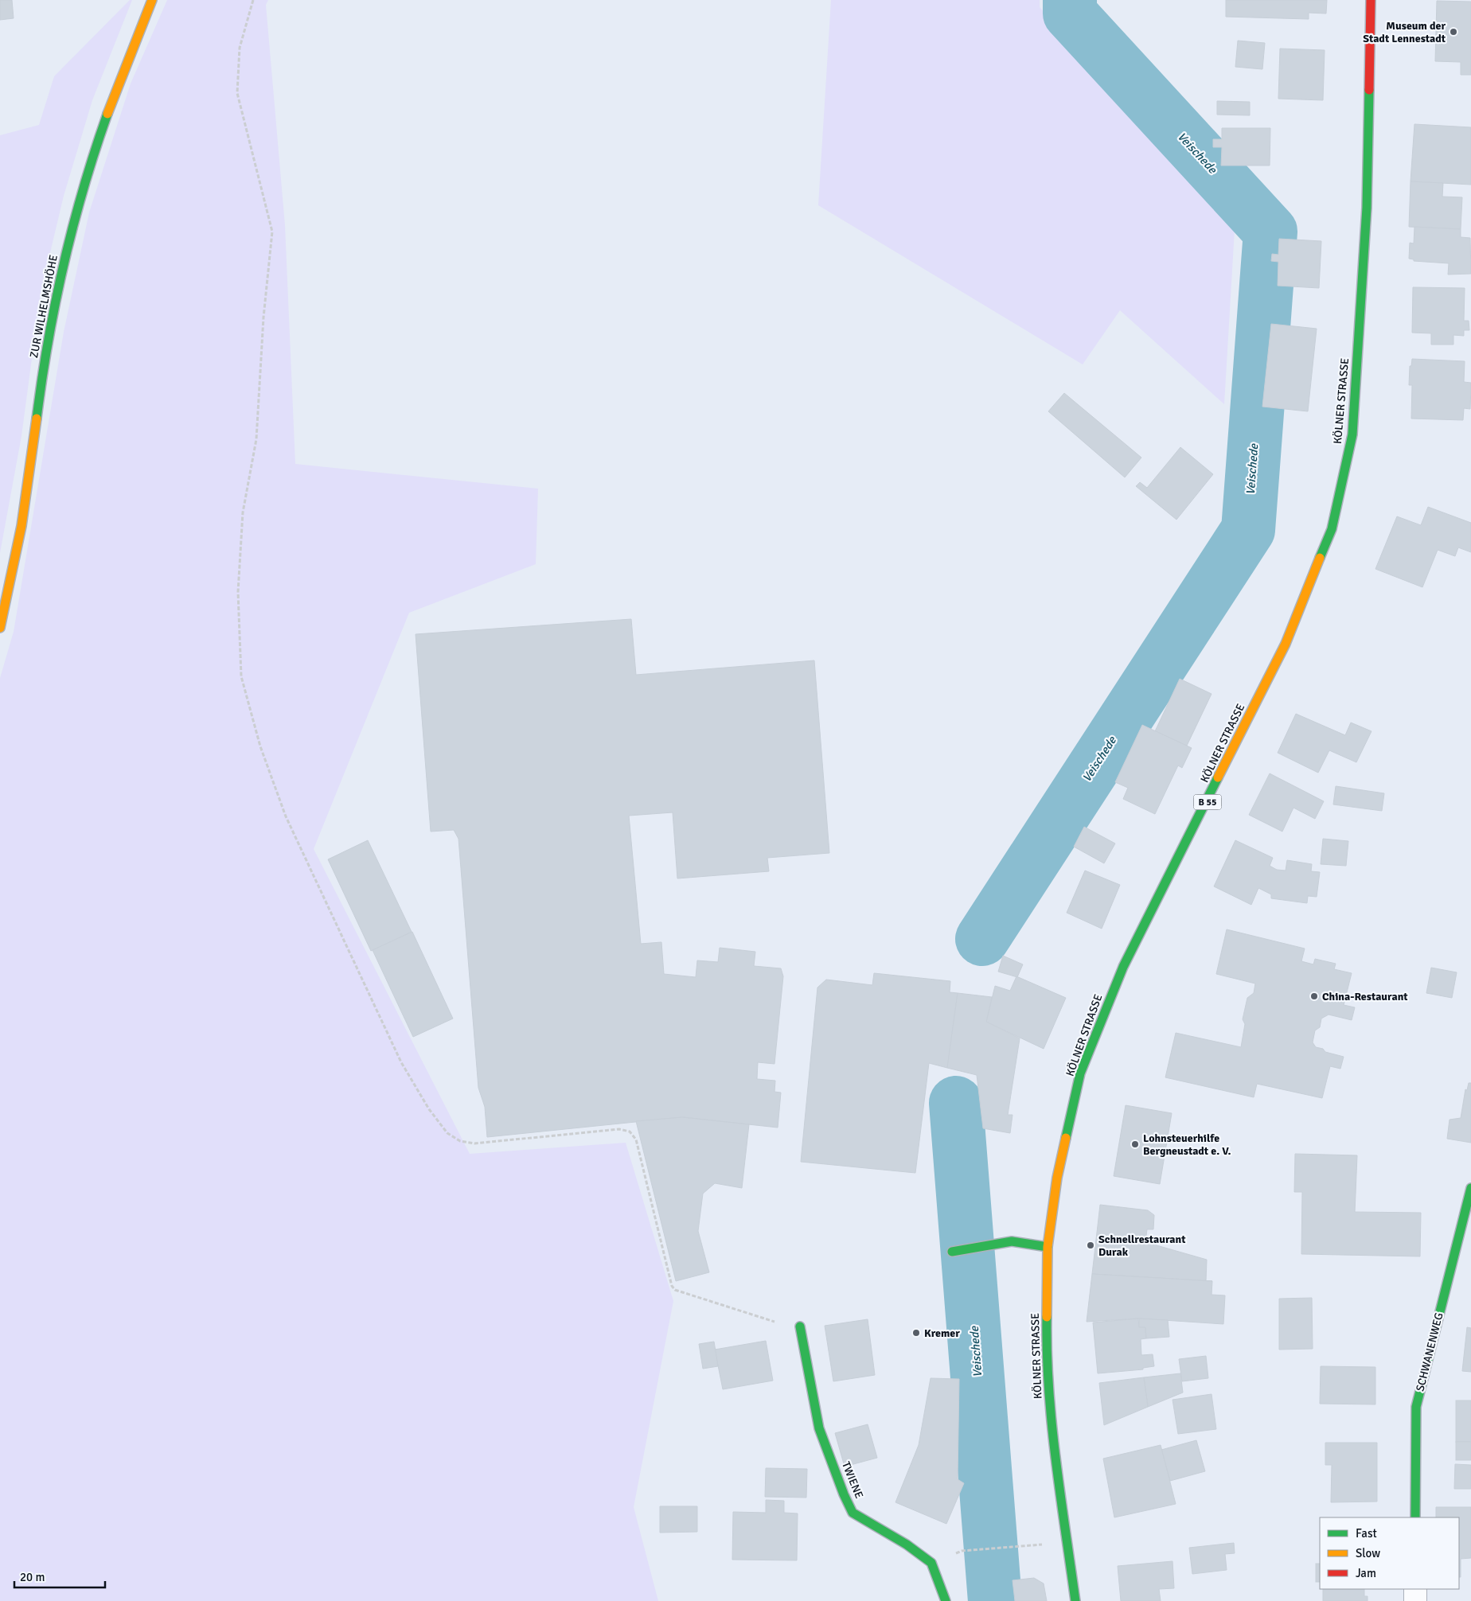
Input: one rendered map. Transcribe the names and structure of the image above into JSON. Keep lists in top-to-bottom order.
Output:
{
  "streets": {
    "main road": [
      "ZUR WILHELMSHÖHE",
      "KÖLNER STRASSE",
      "B 55",
      "SCHWANENWEG",
      "TWIENE"
    ]
  },
  "water": ["Veischede"],
  "places": [
    "Museum der Stadt Lennestadt",
    "China-Restaurant",
    "Lohnsteuerhilfe Bergneustadt e. V.",
    "Schnellrestaurant Durak",
    "Kremer"
  ],
  "legend": ["Fast", "Slow", "Jam"],
  "scale_bar": "20 m"
}
